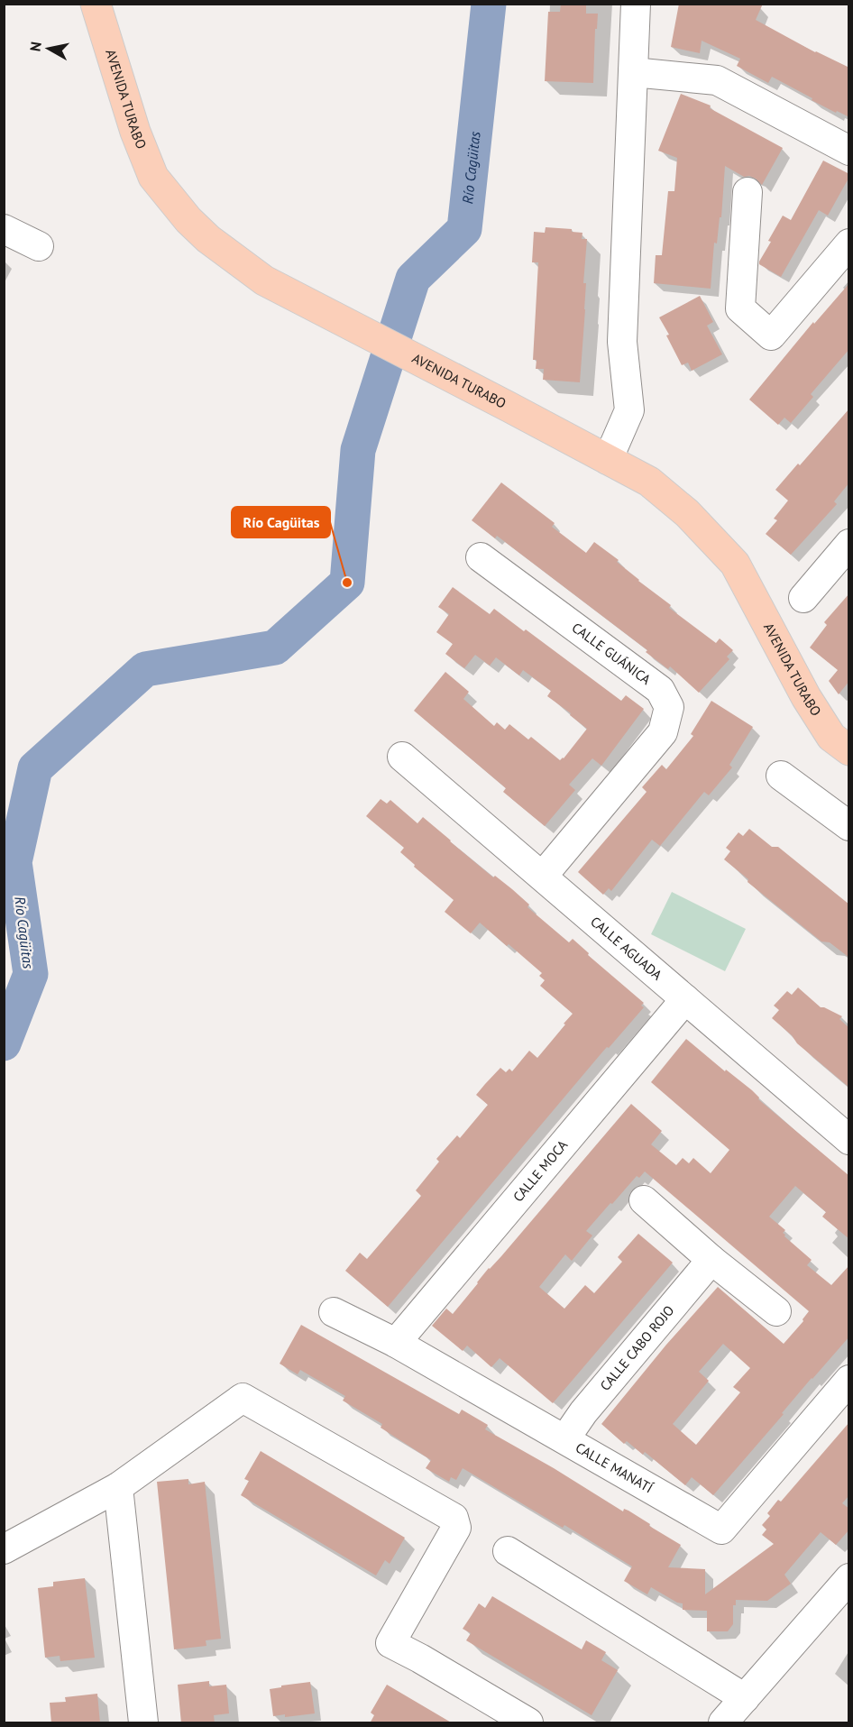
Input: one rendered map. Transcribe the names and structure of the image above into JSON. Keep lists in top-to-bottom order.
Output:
{
  "streets": {
    "main road": ["AVENIDA TURABO"],
    "street": [
      "CALLE GUÁNICA",
      "CALLE AGUADA",
      "CALLE MOCA",
      "CALLE CABO ROJO",
      "CALLE MANATÍ"
    ]
  },
  "crossings": [
    ["CALLE GUÁNICA", "CALLE AGUADA"],
    ["CALLE AGUADA", "CALLE MOCA"],
    ["CALLE MOCA", "CALLE MANATÍ"],
    ["CALLE CABO ROJO", "CALLE MANATÍ"]
  ],
  "water": ["Río Cagüitas"],
  "places": ["Río Cagüitas"],
  "north": "left"
}
